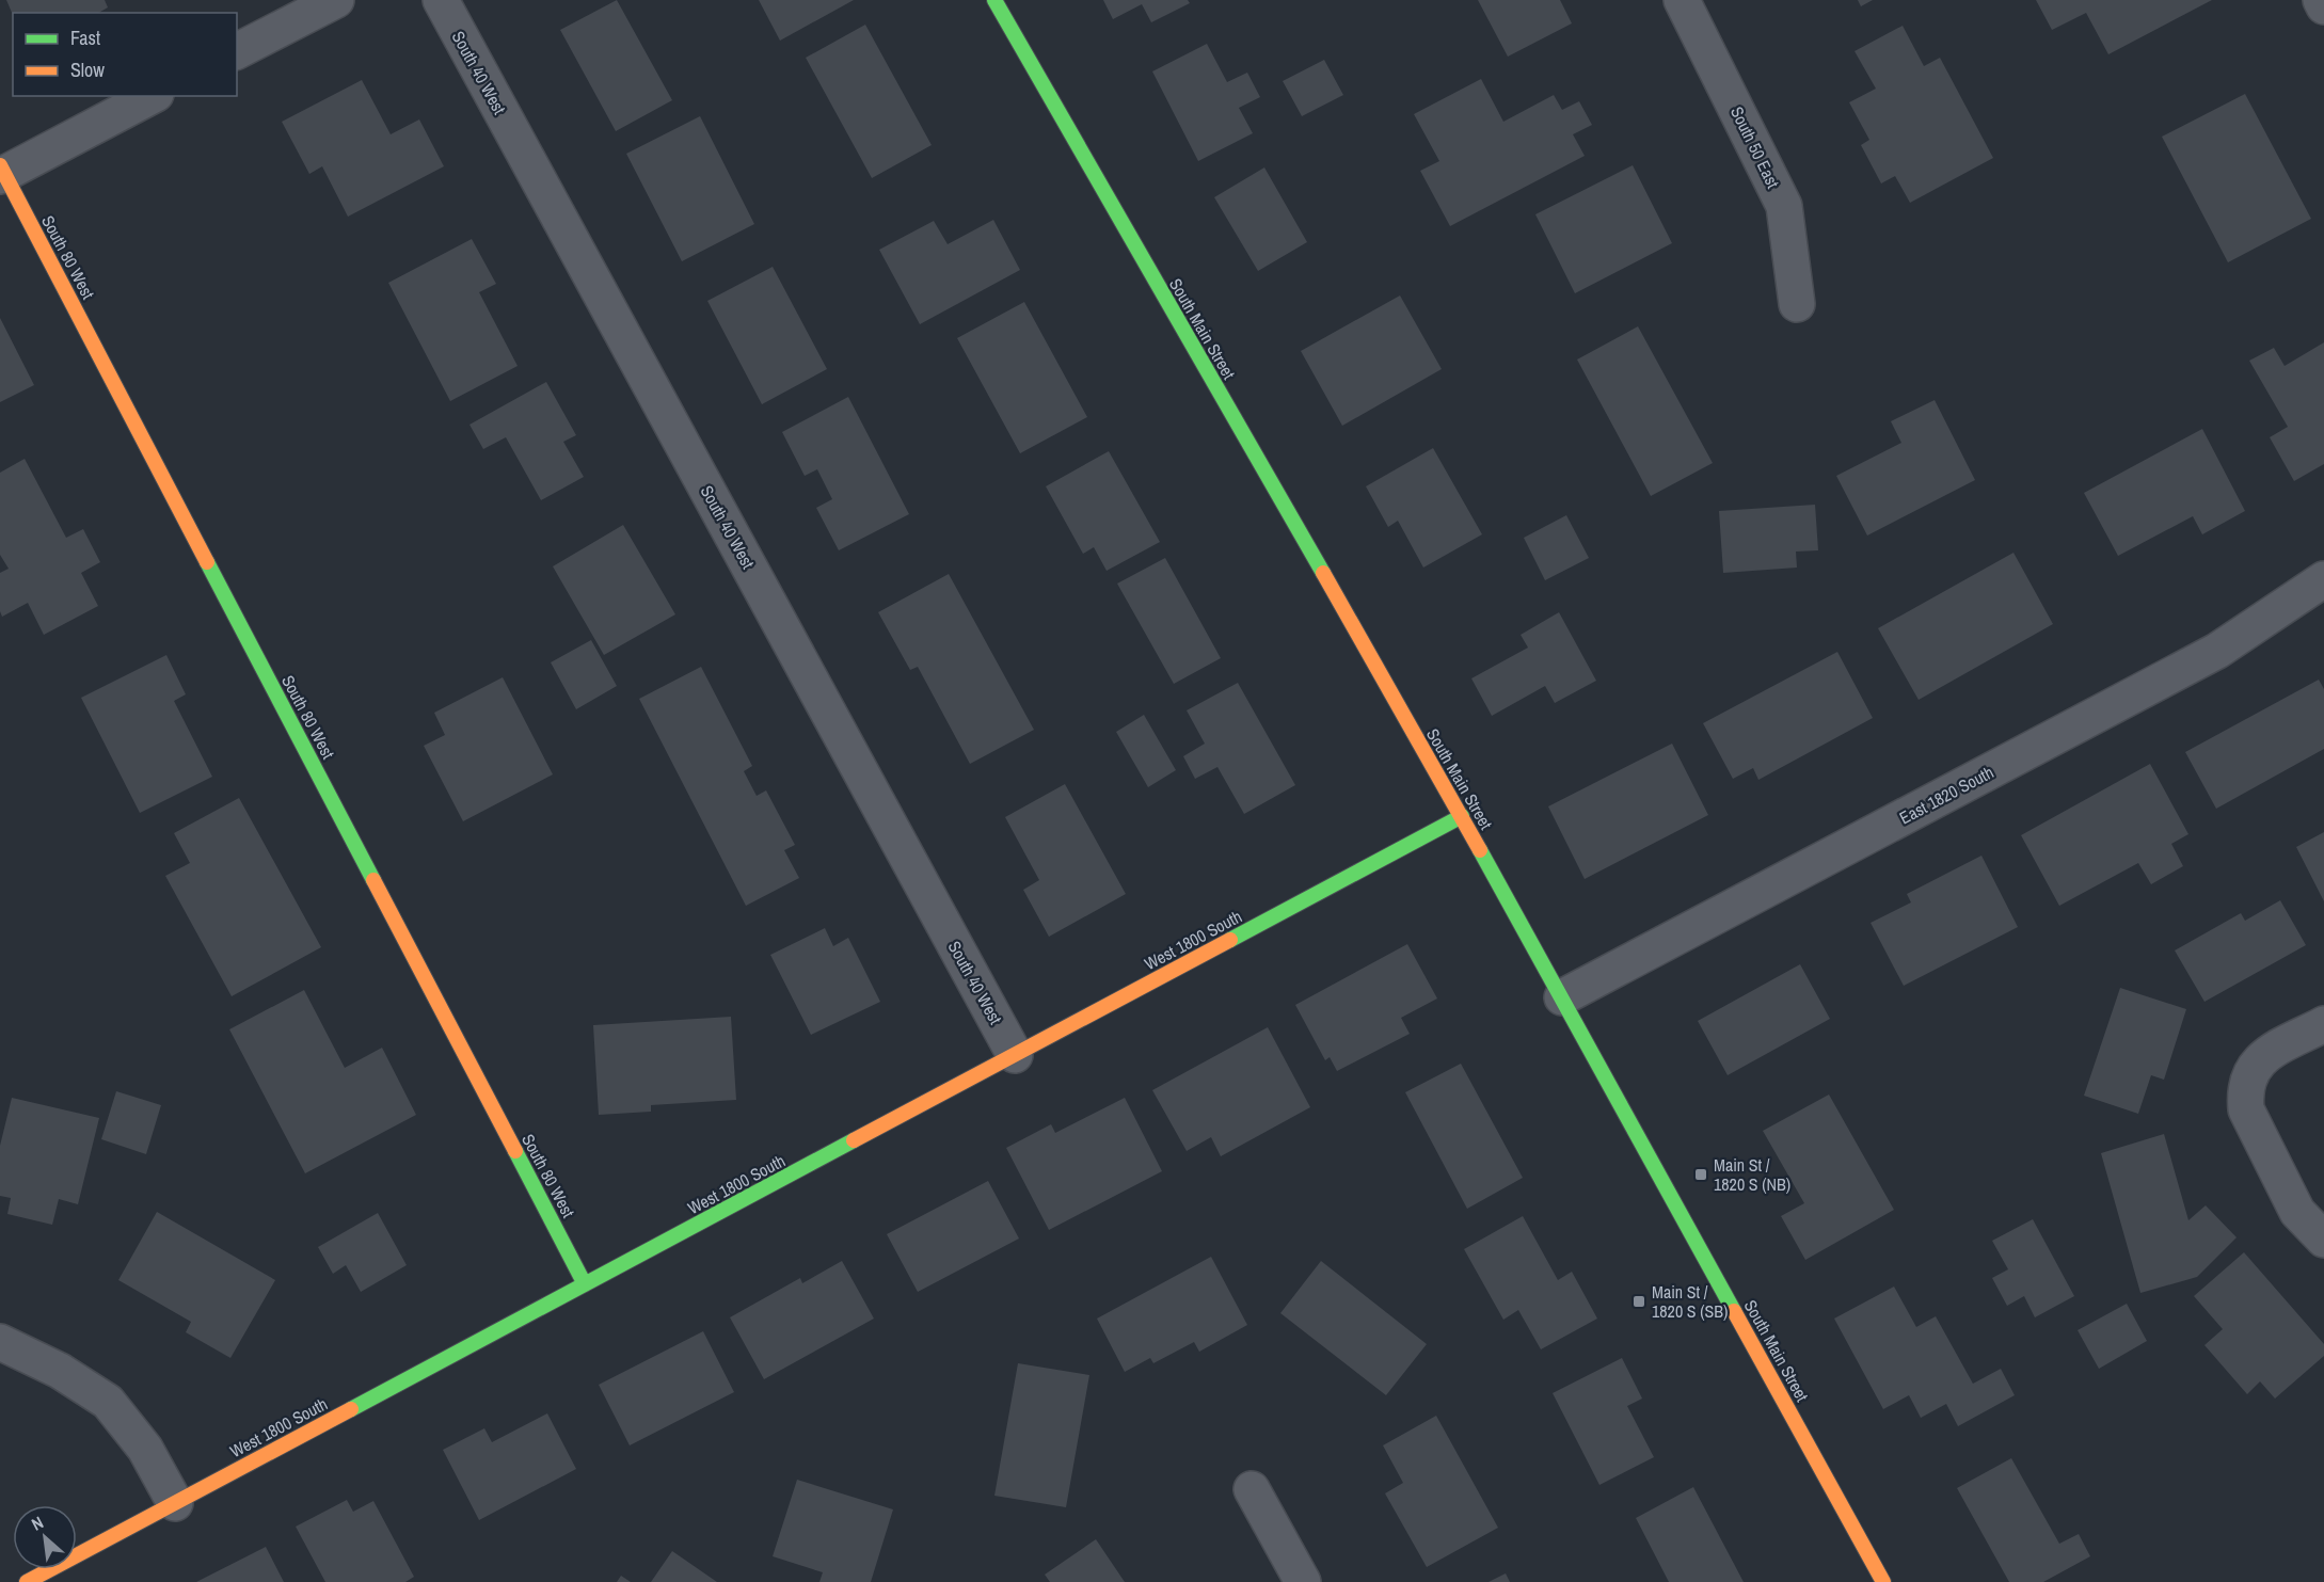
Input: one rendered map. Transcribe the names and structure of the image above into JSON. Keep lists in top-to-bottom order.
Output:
{
  "streets": {
    "street": [
      "South 40 West",
      "South 50 East",
      "South 80 West",
      "South Main Street",
      "East 1820 South",
      "West 1800 South"
    ]
  },
  "crossings": [
    ["South 40 West", "West 1800 South"],
    ["South 80 West", "West 1800 South"],
    ["South Main Street", "East 1820 South"],
    ["South Main Street", "West 1800 South"]
  ],
  "places": {
    "transit": ["Main St / 1820 S (NB)", "Main St / 1820 S (SB)"]
  },
  "legend": ["Fast", "Slow"],
  "north": "top left"
}
